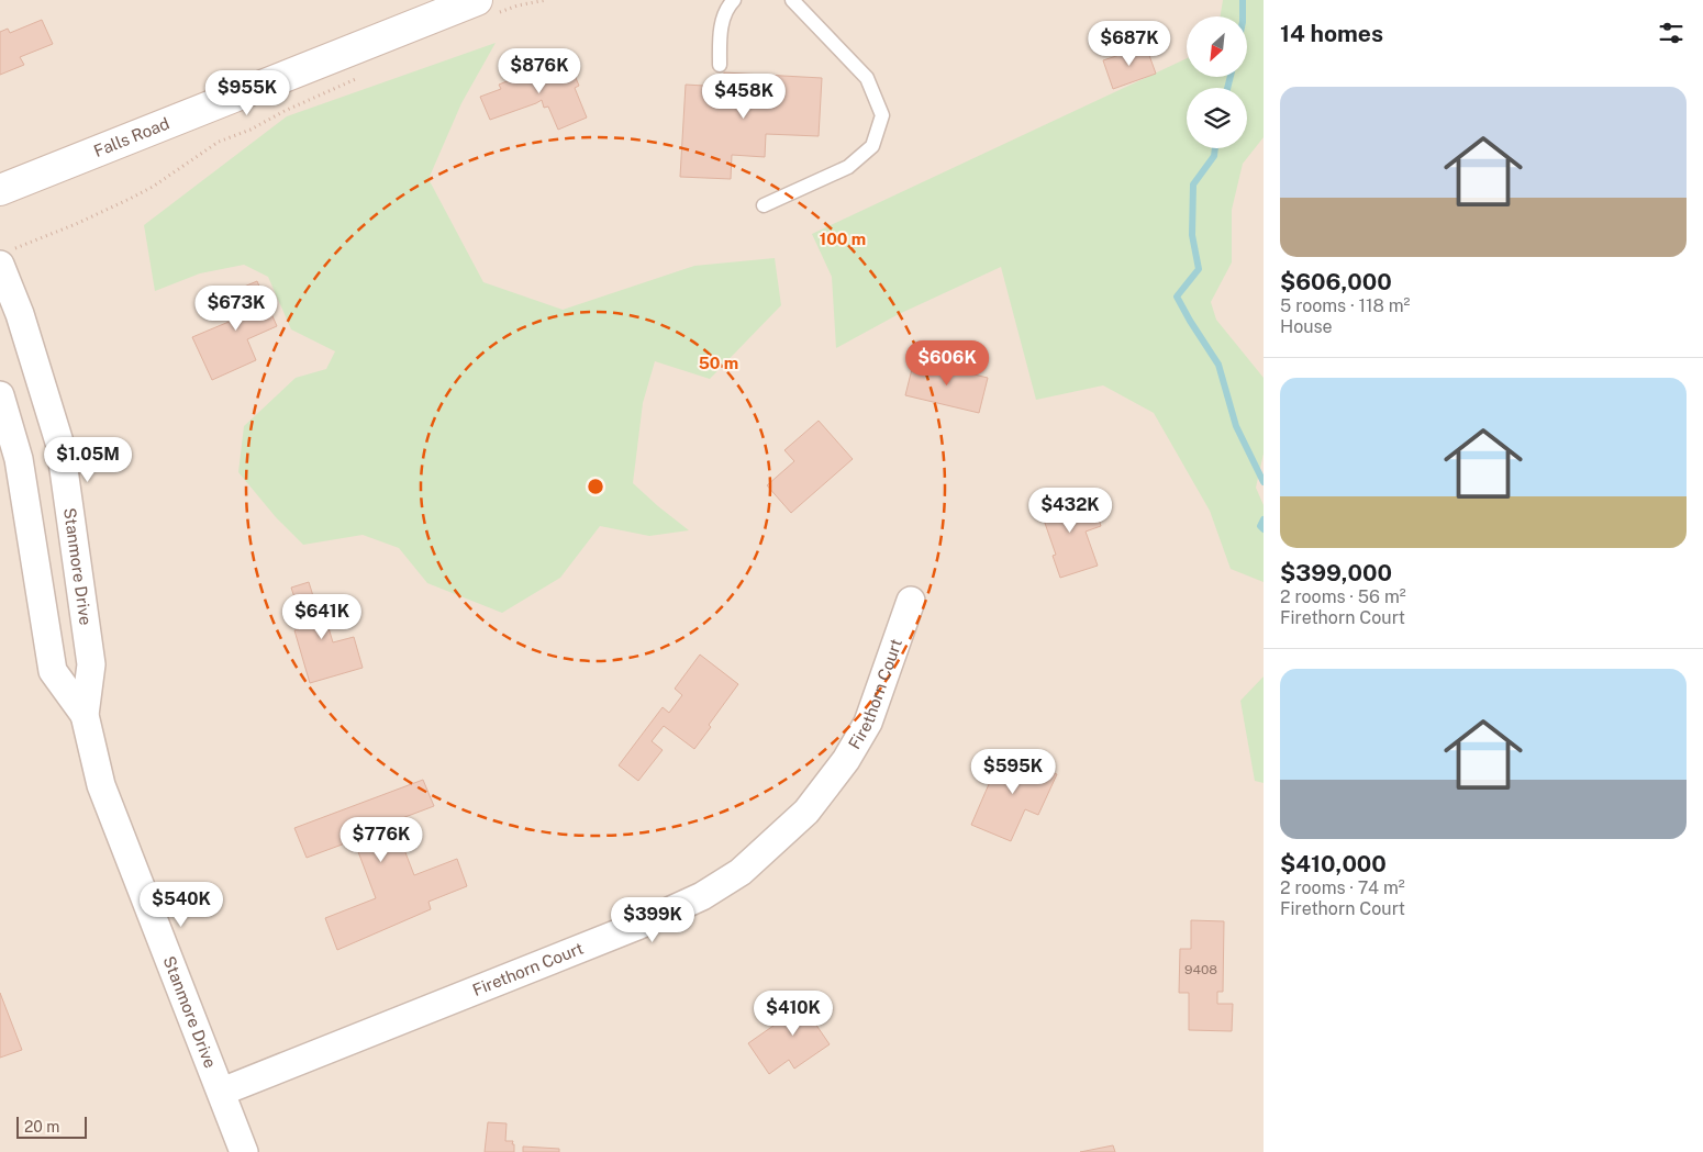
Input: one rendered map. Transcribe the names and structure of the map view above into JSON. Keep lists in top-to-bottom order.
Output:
{
  "streets": {
    "main road": ["Falls Road"],
    "street": ["Stanmore Drive", "Firethorn Court"]
  },
  "crossings": [
    ["Stanmore Drive", "Firethorn Court"]
  ],
  "house_numbers": ["9408"],
  "scale_bar": "20 m",
  "north": "bottom left",
  "page": {
    "heading": "14 homes",
    "price": [
      "$687K",
      "$876K",
      "$955K",
      "$458K",
      "$673K",
      "$606K",
      "$1.05M",
      "$432K",
      "$641K",
      "$595K",
      "$776K",
      "$540K",
      "$399K",
      "$410K"
    ],
    "list": [
      {
        "name": "$606,000",
        "note": "5 rooms · 118 m² · House"
      },
      {
        "name": "$399,000",
        "note": "2 rooms · 56 m² · Firethorn Court"
      },
      {
        "name": "$410,000",
        "note": "2 rooms · 74 m² · Firethorn Court"
      }
    ],
    "scale": "20 m"
  },
  "rings": ["100 m", "50 m"]
}
